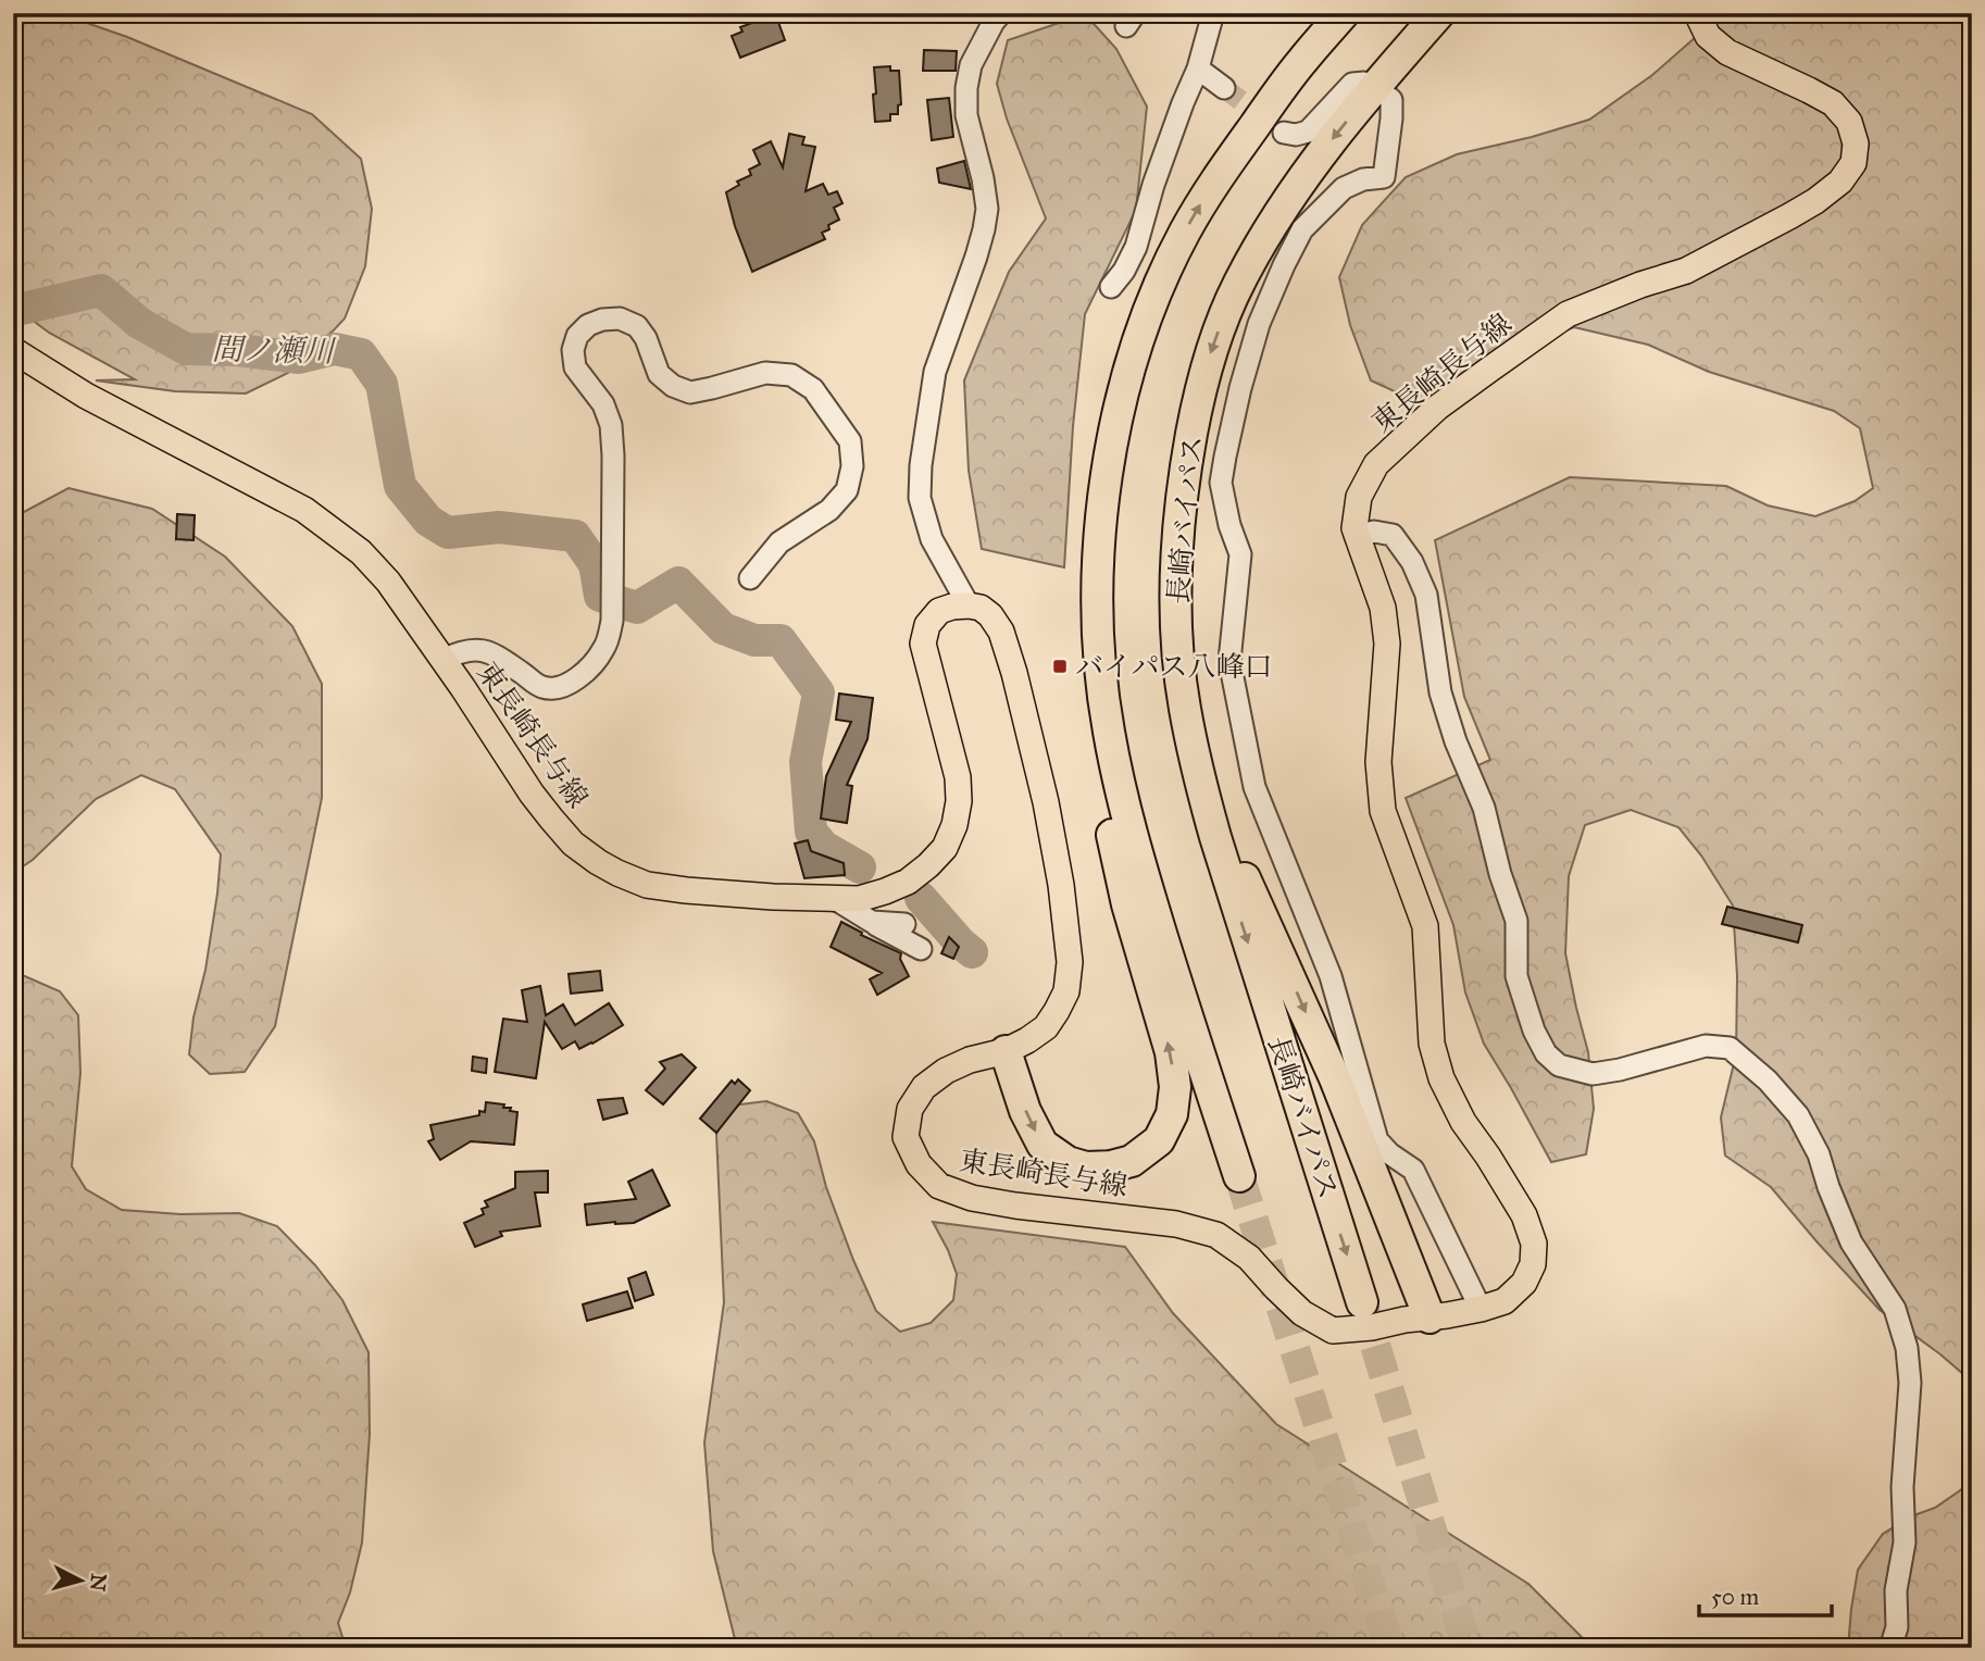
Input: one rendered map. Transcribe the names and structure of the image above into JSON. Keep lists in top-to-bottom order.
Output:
{
  "streets": {
    "highway": ["長崎バイパス"],
    "main road": ["東長崎長与線"]
  },
  "water": ["間ノ瀬川"],
  "places": {
    "transit": ["バイパス八峰口"]
  },
  "scale_bar": "50 m",
  "north": "right"
}
